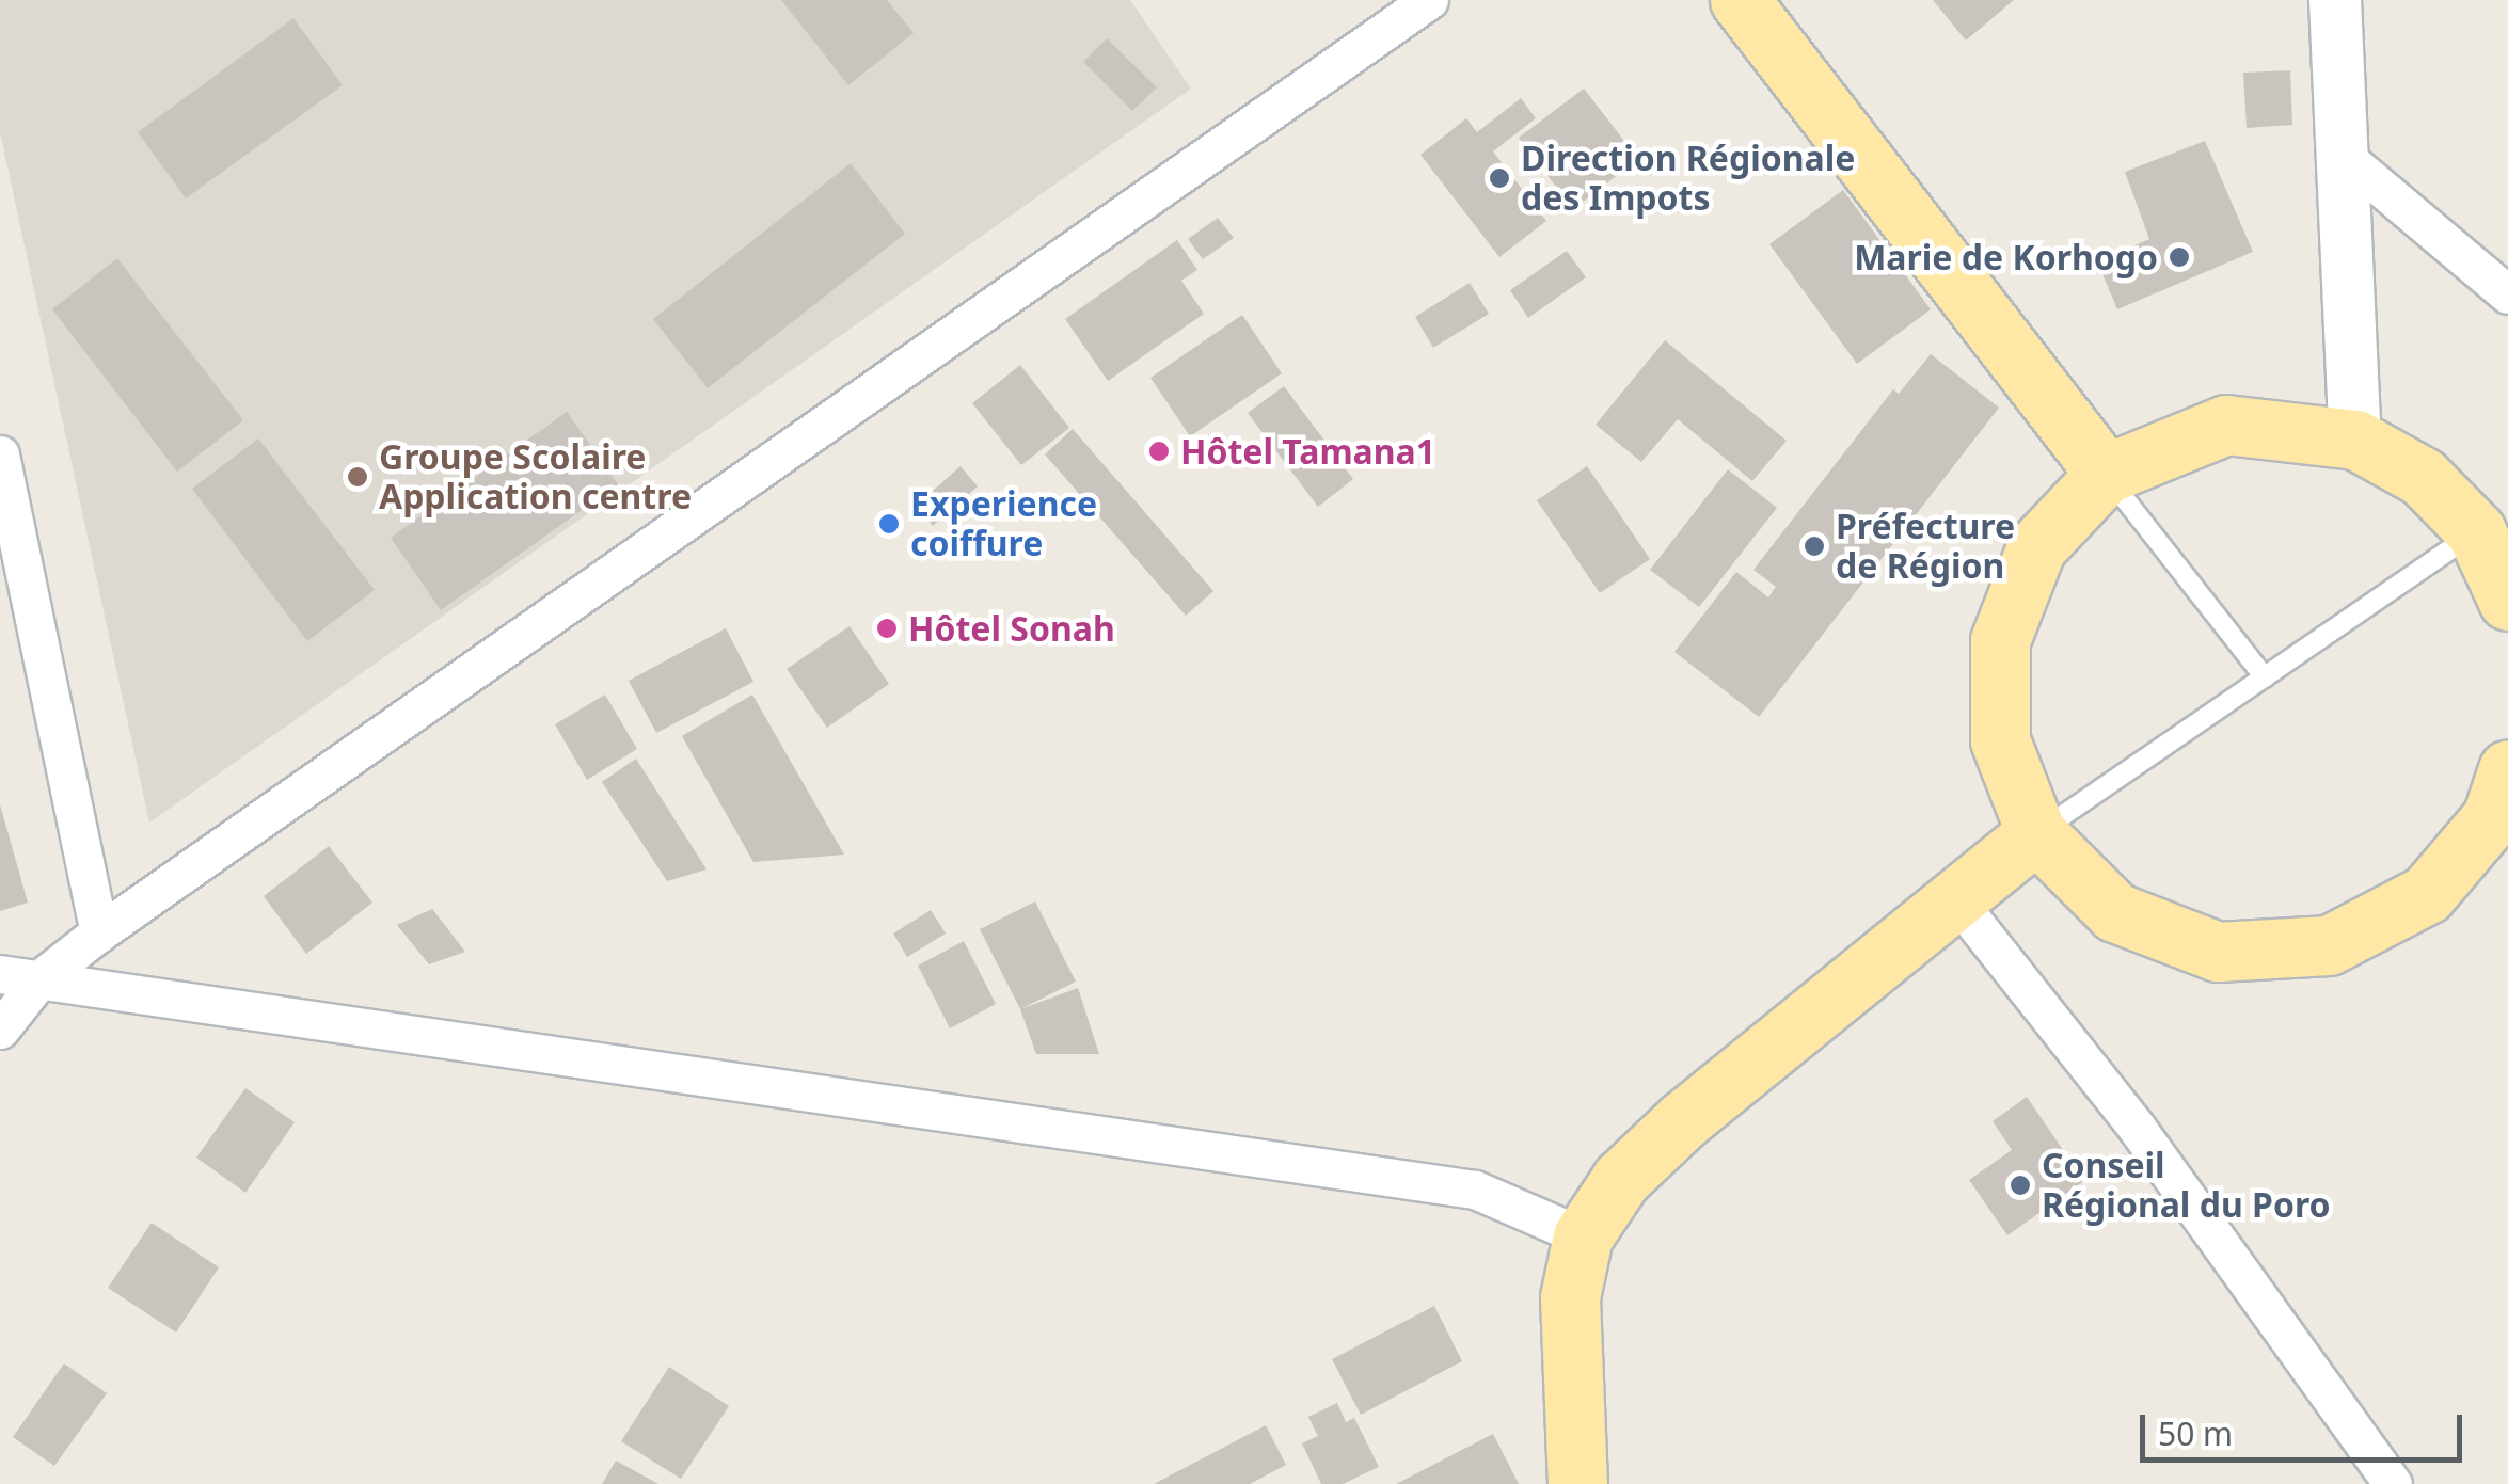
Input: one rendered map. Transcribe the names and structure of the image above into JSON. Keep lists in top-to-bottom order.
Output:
{
  "places": [
    "Direction Régionale des Impots",
    "Marie de Korhogo",
    "Hôtel Tamana1",
    "Groupe Scolaire Application centre",
    "Experience coiffure",
    "Préfecture de Région",
    "Hôtel Sonah",
    "Conseil Régional du Poro"
  ],
  "scale_bar": "50 m"
}
